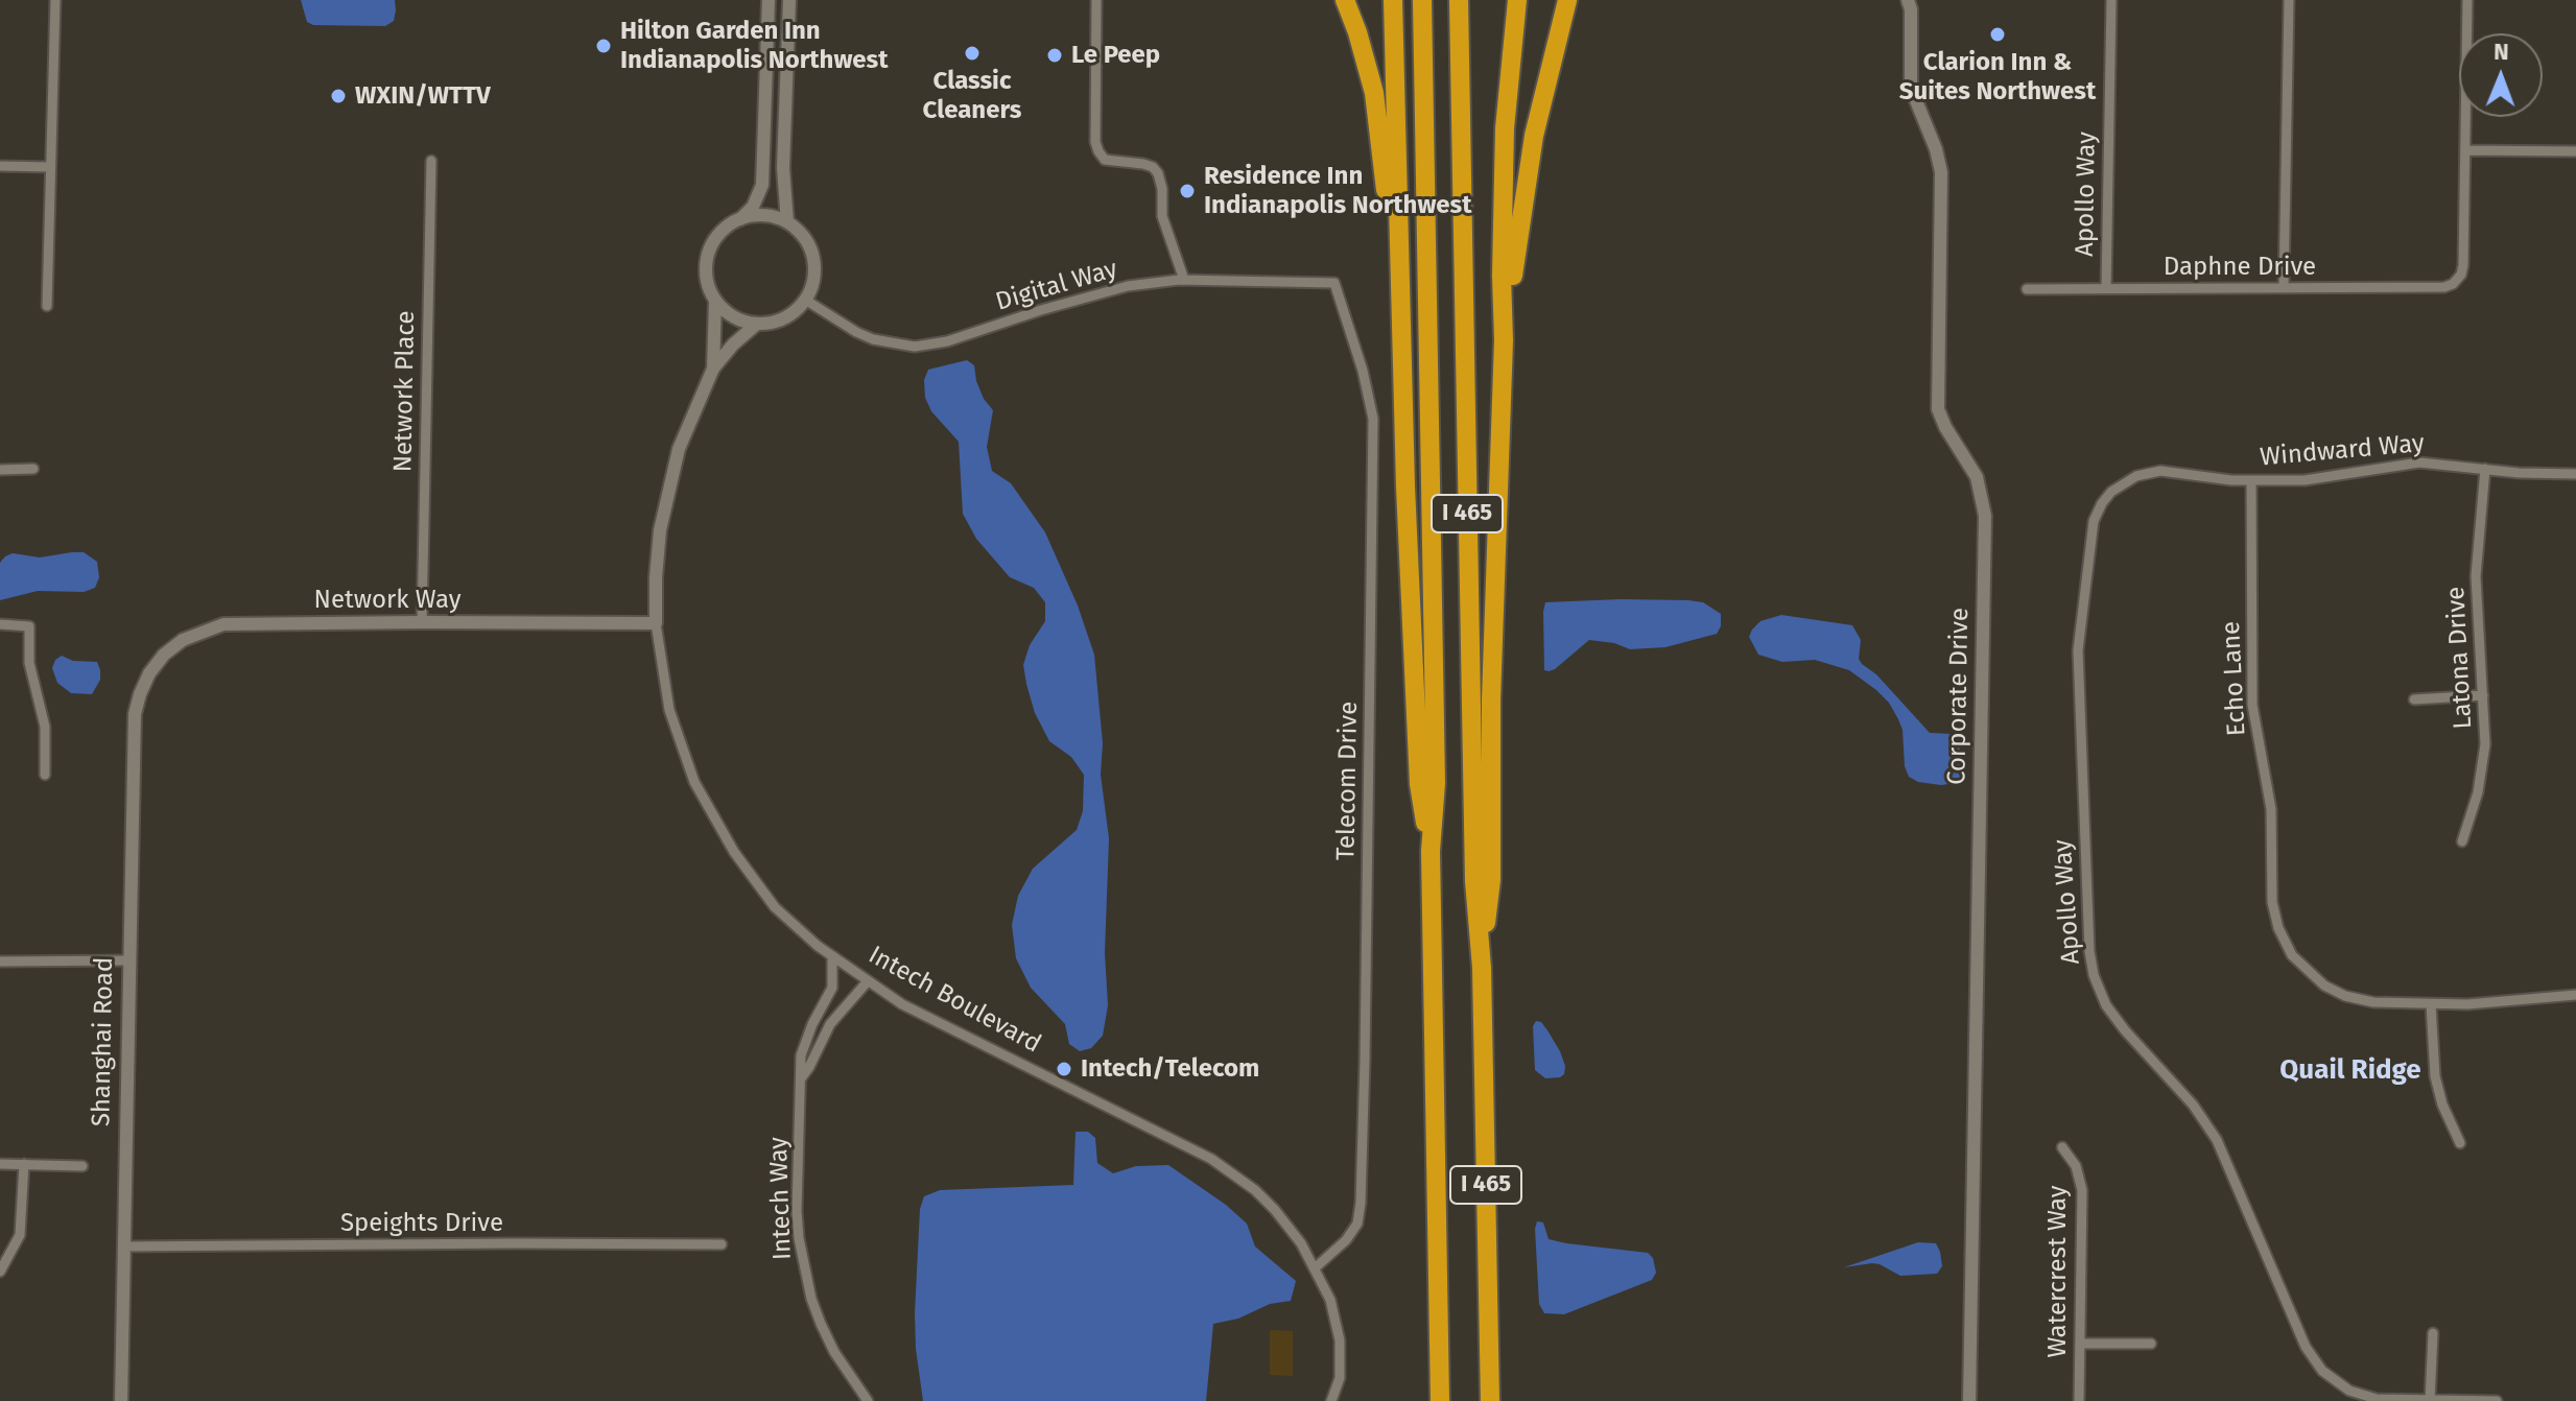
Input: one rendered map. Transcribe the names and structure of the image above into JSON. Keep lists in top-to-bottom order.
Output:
{
  "streets": {
    "highway": ["I 465"],
    "street": [
      "Apollo Way",
      "Daphne Drive",
      "Digital Way",
      "Network Place",
      "Windward Way",
      "Network Way",
      "Latona Drive",
      "Echo Lane",
      "Corporate Drive",
      "Telecom Drive",
      "Intech Boulevard",
      "Shanghai Road",
      "Intech Way",
      "Speights Drive",
      "Watercrest Way"
    ]
  },
  "crossings": [
    ["Apollo Way", "Daphne Drive"],
    ["Apollo Way", "Windward Way"],
    ["Digital Way", "Telecom Drive"],
    ["Digital Way", "Intech Boulevard"],
    ["Network Place", "Network Way"],
    ["Windward Way", "Latona Drive"],
    ["Windward Way", "Echo Lane"],
    ["Network Way", "Intech Boulevard"],
    ["Network Way", "Shanghai Road"],
    ["Telecom Drive", "Intech Boulevard"],
    ["Intech Boulevard", "Intech Way"],
    ["Shanghai Road", "Speights Drive"]
  ],
  "districts": ["Quail Ridge"],
  "places": [
    "Clarion Inn & Suites Northwest",
    "Hilton Garden Inn Indianapolis Northwest",
    "Classic Cleaners",
    "Le Peep",
    "WXIN/WTTV",
    "Residence Inn Indianapolis Northwest",
    "Intech/Telecom"
  ],
  "north": "top"
}
